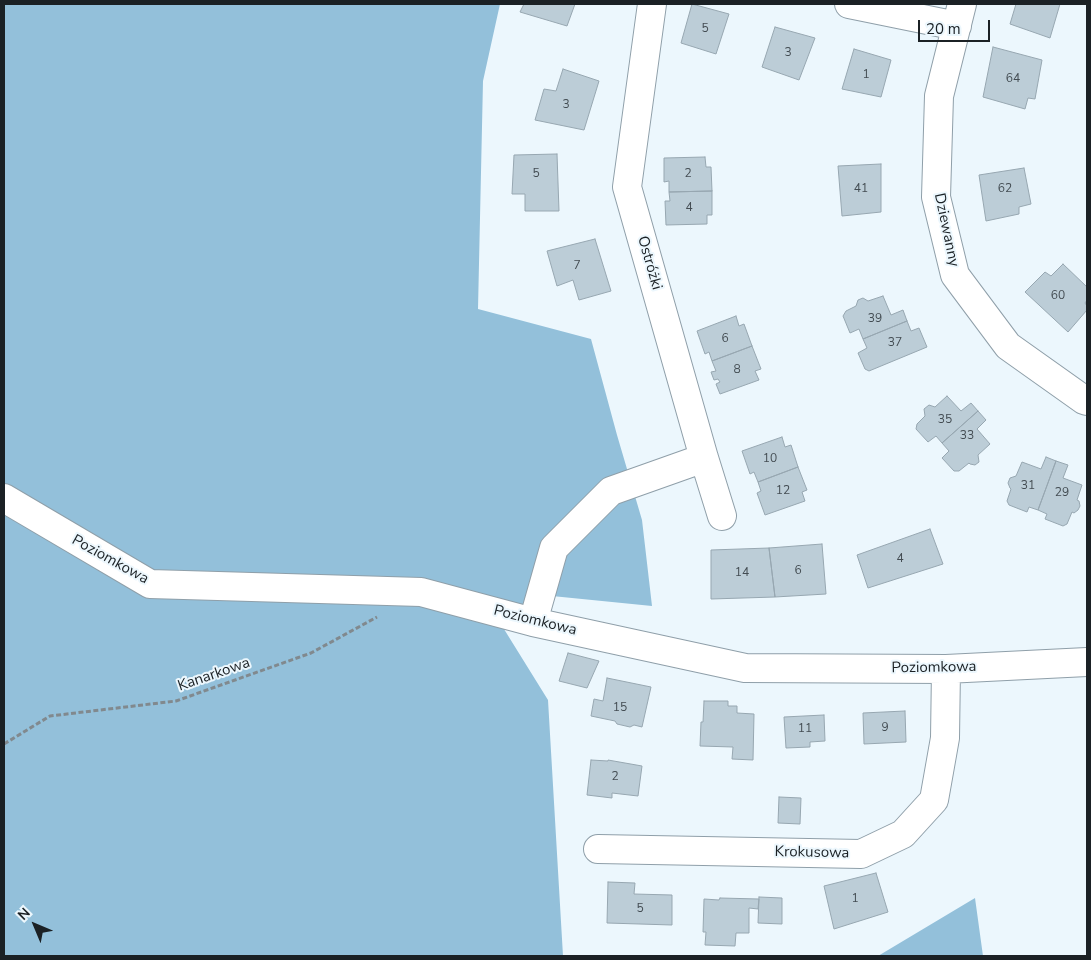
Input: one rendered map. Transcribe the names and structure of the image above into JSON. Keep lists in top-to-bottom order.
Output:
{
  "streets": {
    "street": [
      "Dziewanny",
      "Ostróżki",
      "Poziomkowa",
      "Krokusowa"
    ],
    "path": ["Kanarkowa"]
  },
  "crossings": [
    ["Poziomkowa", "Krokusowa"]
  ],
  "house_numbers": [
    "5",
    "3",
    "1",
    "64",
    "3",
    "5",
    "2",
    "41",
    "62",
    "4",
    "7",
    "60",
    "39",
    "6",
    "37",
    "8",
    "35",
    "33",
    "10",
    "31",
    "12",
    "29",
    "4",
    "6",
    "14",
    "15",
    "9",
    "11",
    "2",
    "1",
    "5"
  ],
  "scale_bar": "20 m",
  "north": "top left"
}
